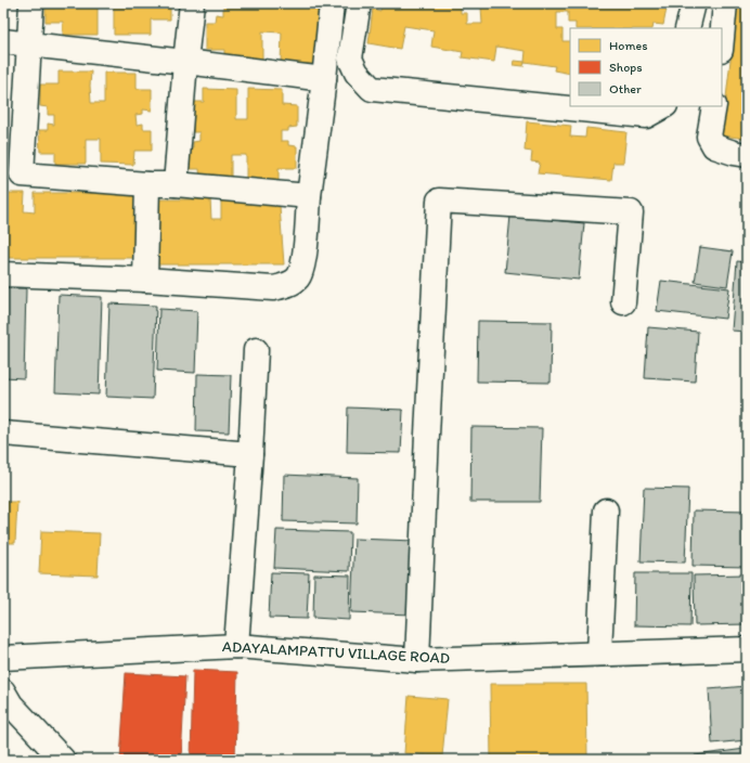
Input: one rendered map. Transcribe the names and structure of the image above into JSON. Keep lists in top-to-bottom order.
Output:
{
  "streets": {
    "street": ["ADAYALAMPATTU VILLAGE ROAD"]
  },
  "legend": ["Homes", "Shops", "Other"]
}
